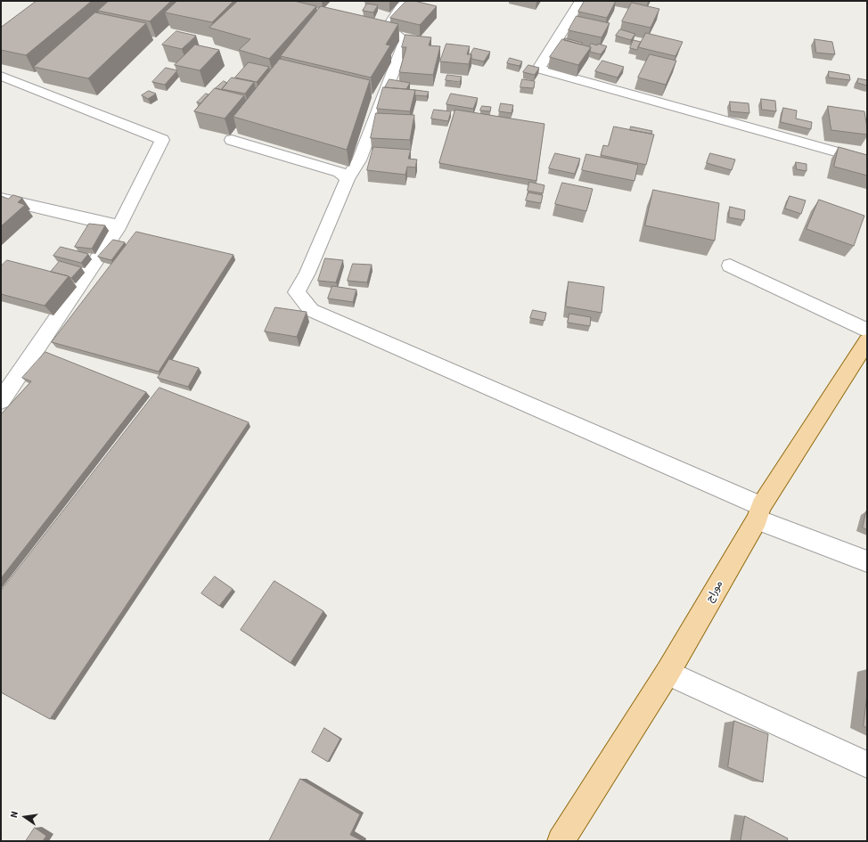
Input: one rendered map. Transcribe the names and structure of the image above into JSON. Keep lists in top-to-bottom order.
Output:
{
  "streets": {
    "main road": ["موراج"]
  },
  "north": "left"
}
